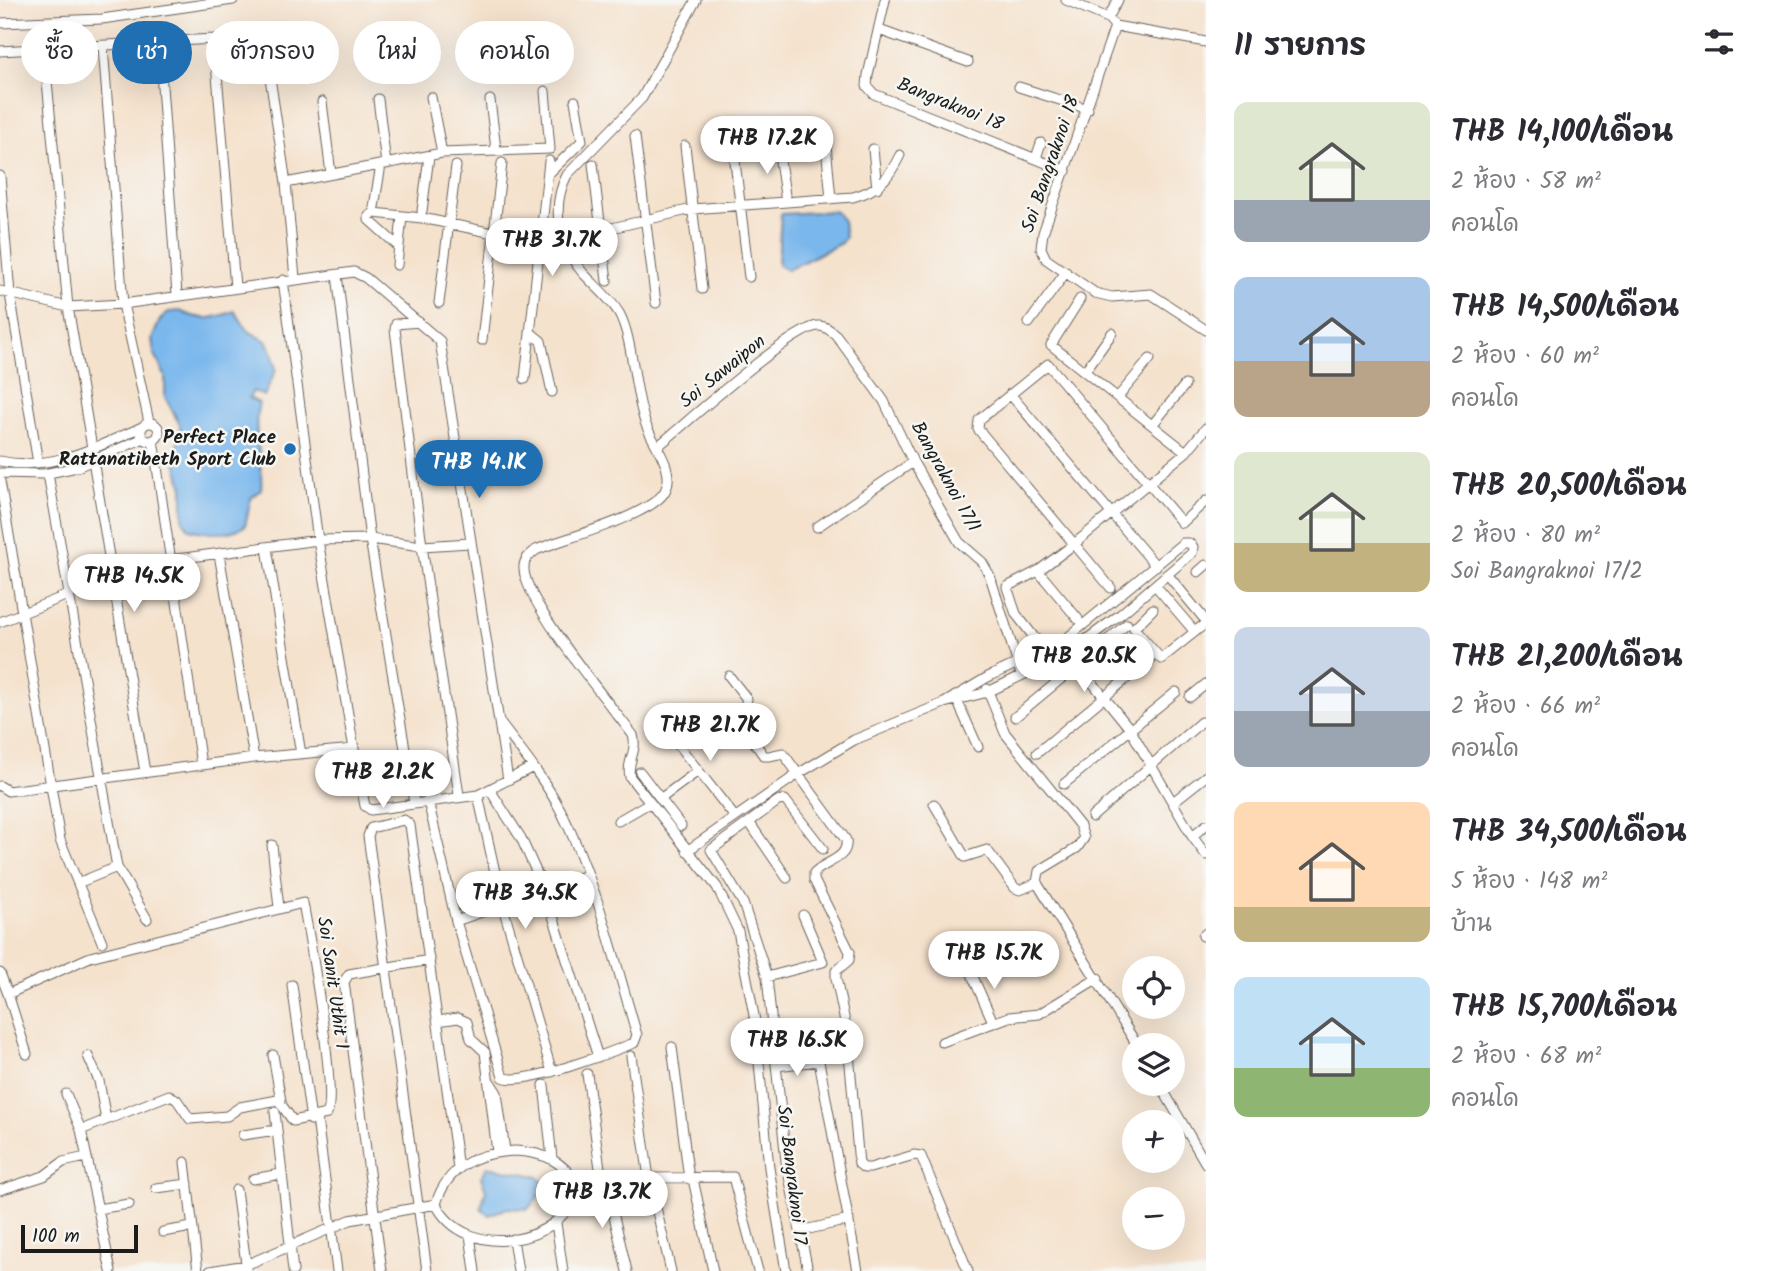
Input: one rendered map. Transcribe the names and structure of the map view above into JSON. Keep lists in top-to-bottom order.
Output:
{
  "streets": {
    "street": [
      "Bangraknoi 18",
      "Soi Bangraknoi 18",
      "Soi Sawaipon",
      "Bangraknoi 17/1",
      "Soi Sanit Uthit 1",
      "Soi Bangraknoi 17"
    ]
  },
  "crossings": [
    ["Bangraknoi 18", "Soi Bangraknoi 18"],
    ["Soi Sawaipon", "Bangraknoi 17/1"],
    ["Soi Sawaipon", "Soi Bangraknoi 17"]
  ],
  "places": ["Perfect Place Rattanatibeth Sport Club"],
  "scale_bar": "100 m",
  "page": {
    "heading": "11 รายการ",
    "chip": [
      "ซื้อ",
      "เช่า",
      "ตัวกรอง",
      "ใหม่",
      "คอนโด"
    ],
    "list": [
      {
        "name": "THB 14,100/เดือน",
        "note": "2 ห้อง · 58 m² · คอนโด"
      },
      {
        "name": "THB 14,500/เดือน",
        "note": "2 ห้อง · 60 m² · คอนโด"
      },
      {
        "name": "THB 20,500/เดือน",
        "note": "2 ห้อง · 80 m² · Soi Bangraknoi 17/2"
      },
      {
        "name": "THB 21,200/เดือน",
        "note": "2 ห้อง · 66 m² · คอนโด"
      },
      {
        "name": "THB 34,500/เดือน",
        "note": "5 ห้อง · 148 m² · บ้าน"
      },
      {
        "name": "THB 15,700/เดือน",
        "note": "2 ห้อง · 68 m² · คอนโด"
      }
    ],
    "price": [
      "THB 17.2K",
      "THB 31.7K",
      "THB 14.1K",
      "THB 14.5K",
      "THB 20.5K",
      "THB 21.7K",
      "THB 21.2K",
      "THB 34.5K",
      "THB 15.7K",
      "THB 16.5K",
      "THB 13.7K"
    ],
    "map_buttons": ["+", "−"],
    "scale": "100 m"
  }
}
